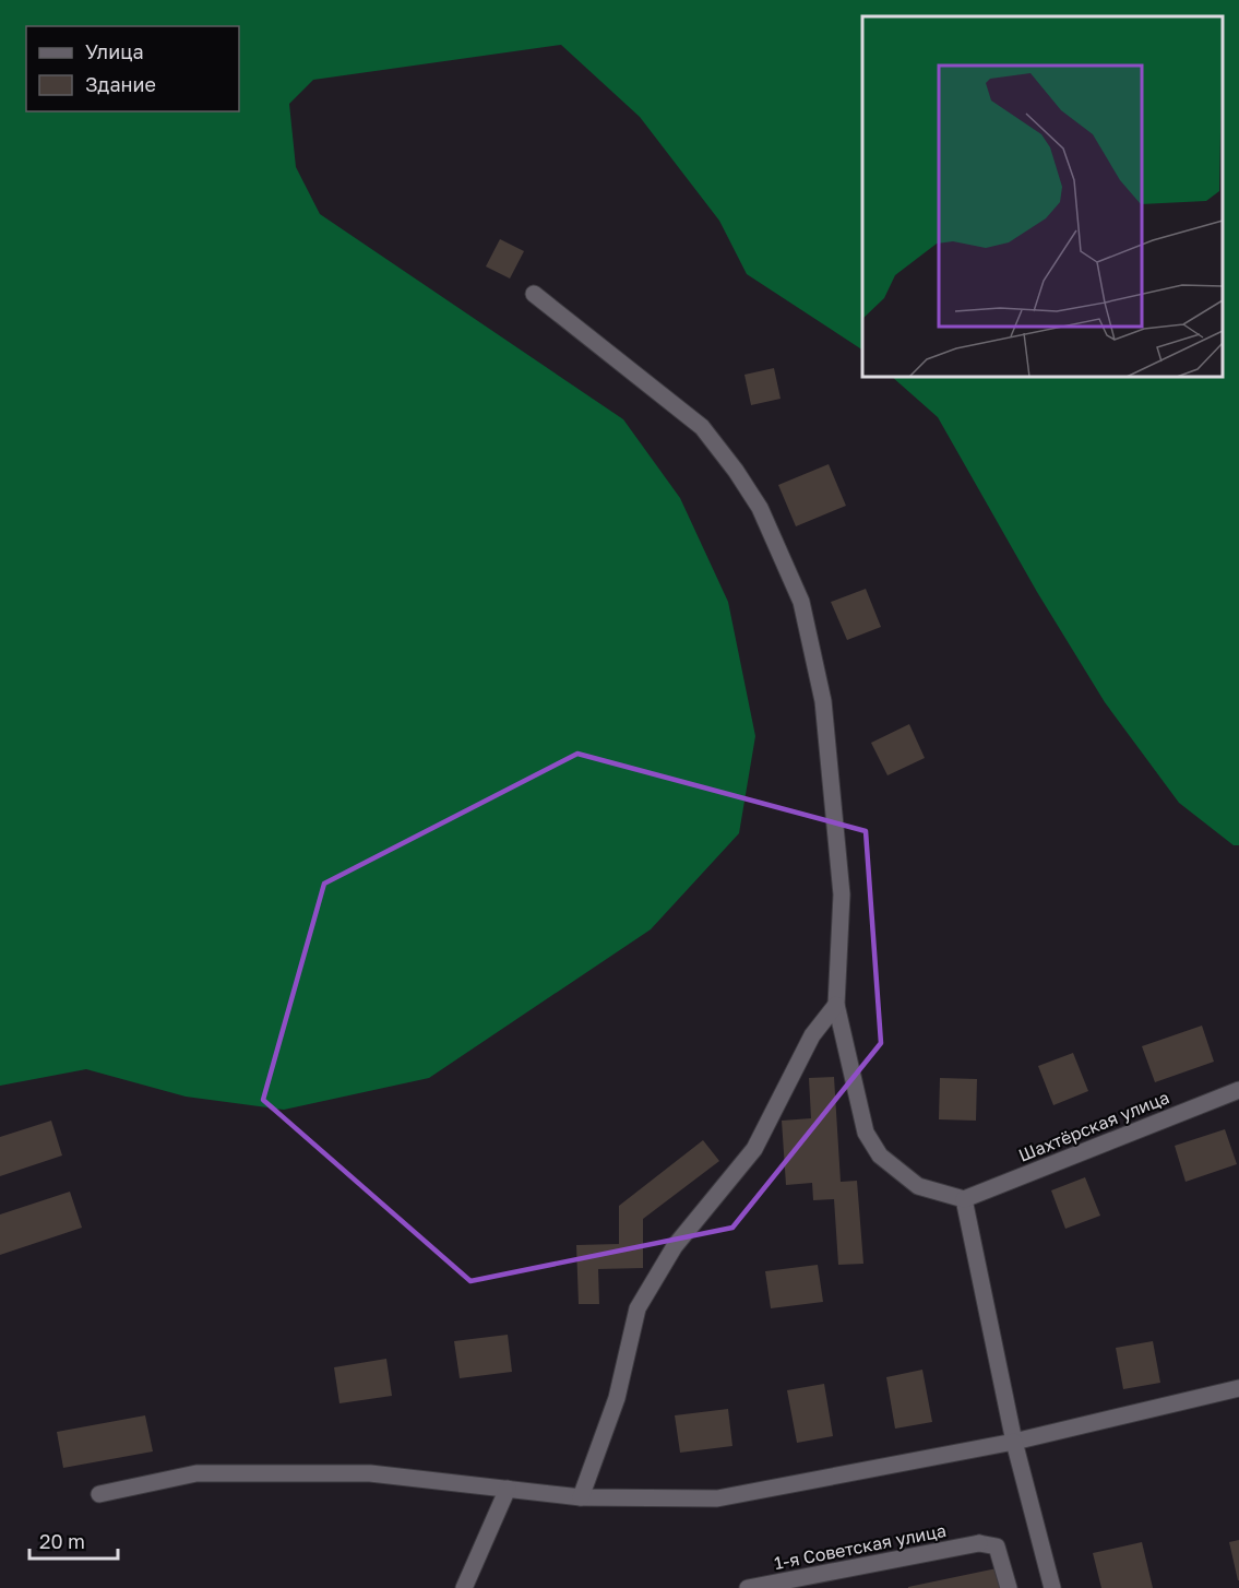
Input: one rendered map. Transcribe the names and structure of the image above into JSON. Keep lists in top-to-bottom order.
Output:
{
  "streets": {
    "street": ["Шахтёрская улица", "1-я Советская улица"]
  },
  "legend": ["Улица", "Здание"],
  "scale_bar": "20 m"
}
